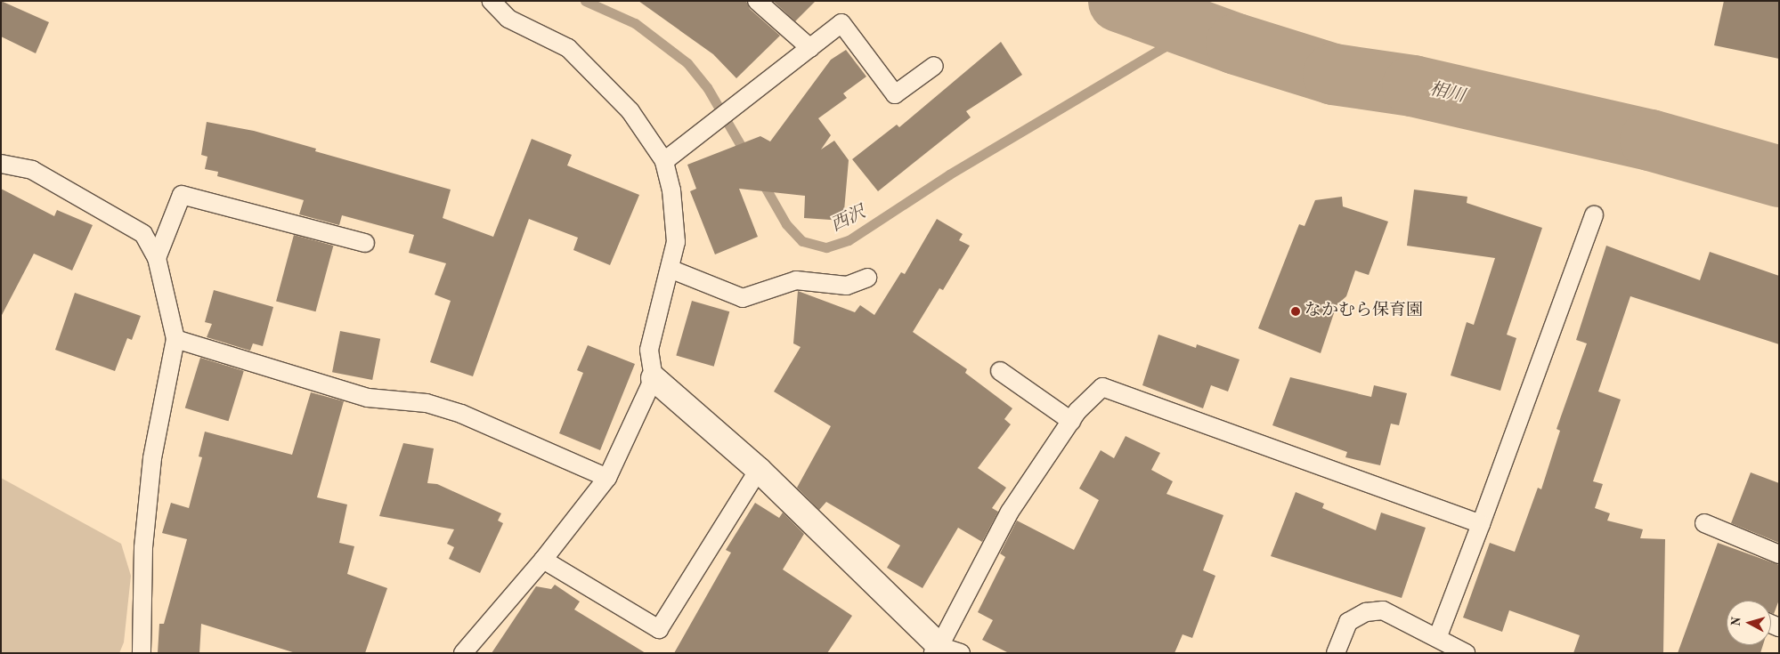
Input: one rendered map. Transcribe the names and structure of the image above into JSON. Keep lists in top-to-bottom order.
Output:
{
  "water": ["相川", "西沢"],
  "places": ["なかむら保育園"],
  "north": "left"
}
